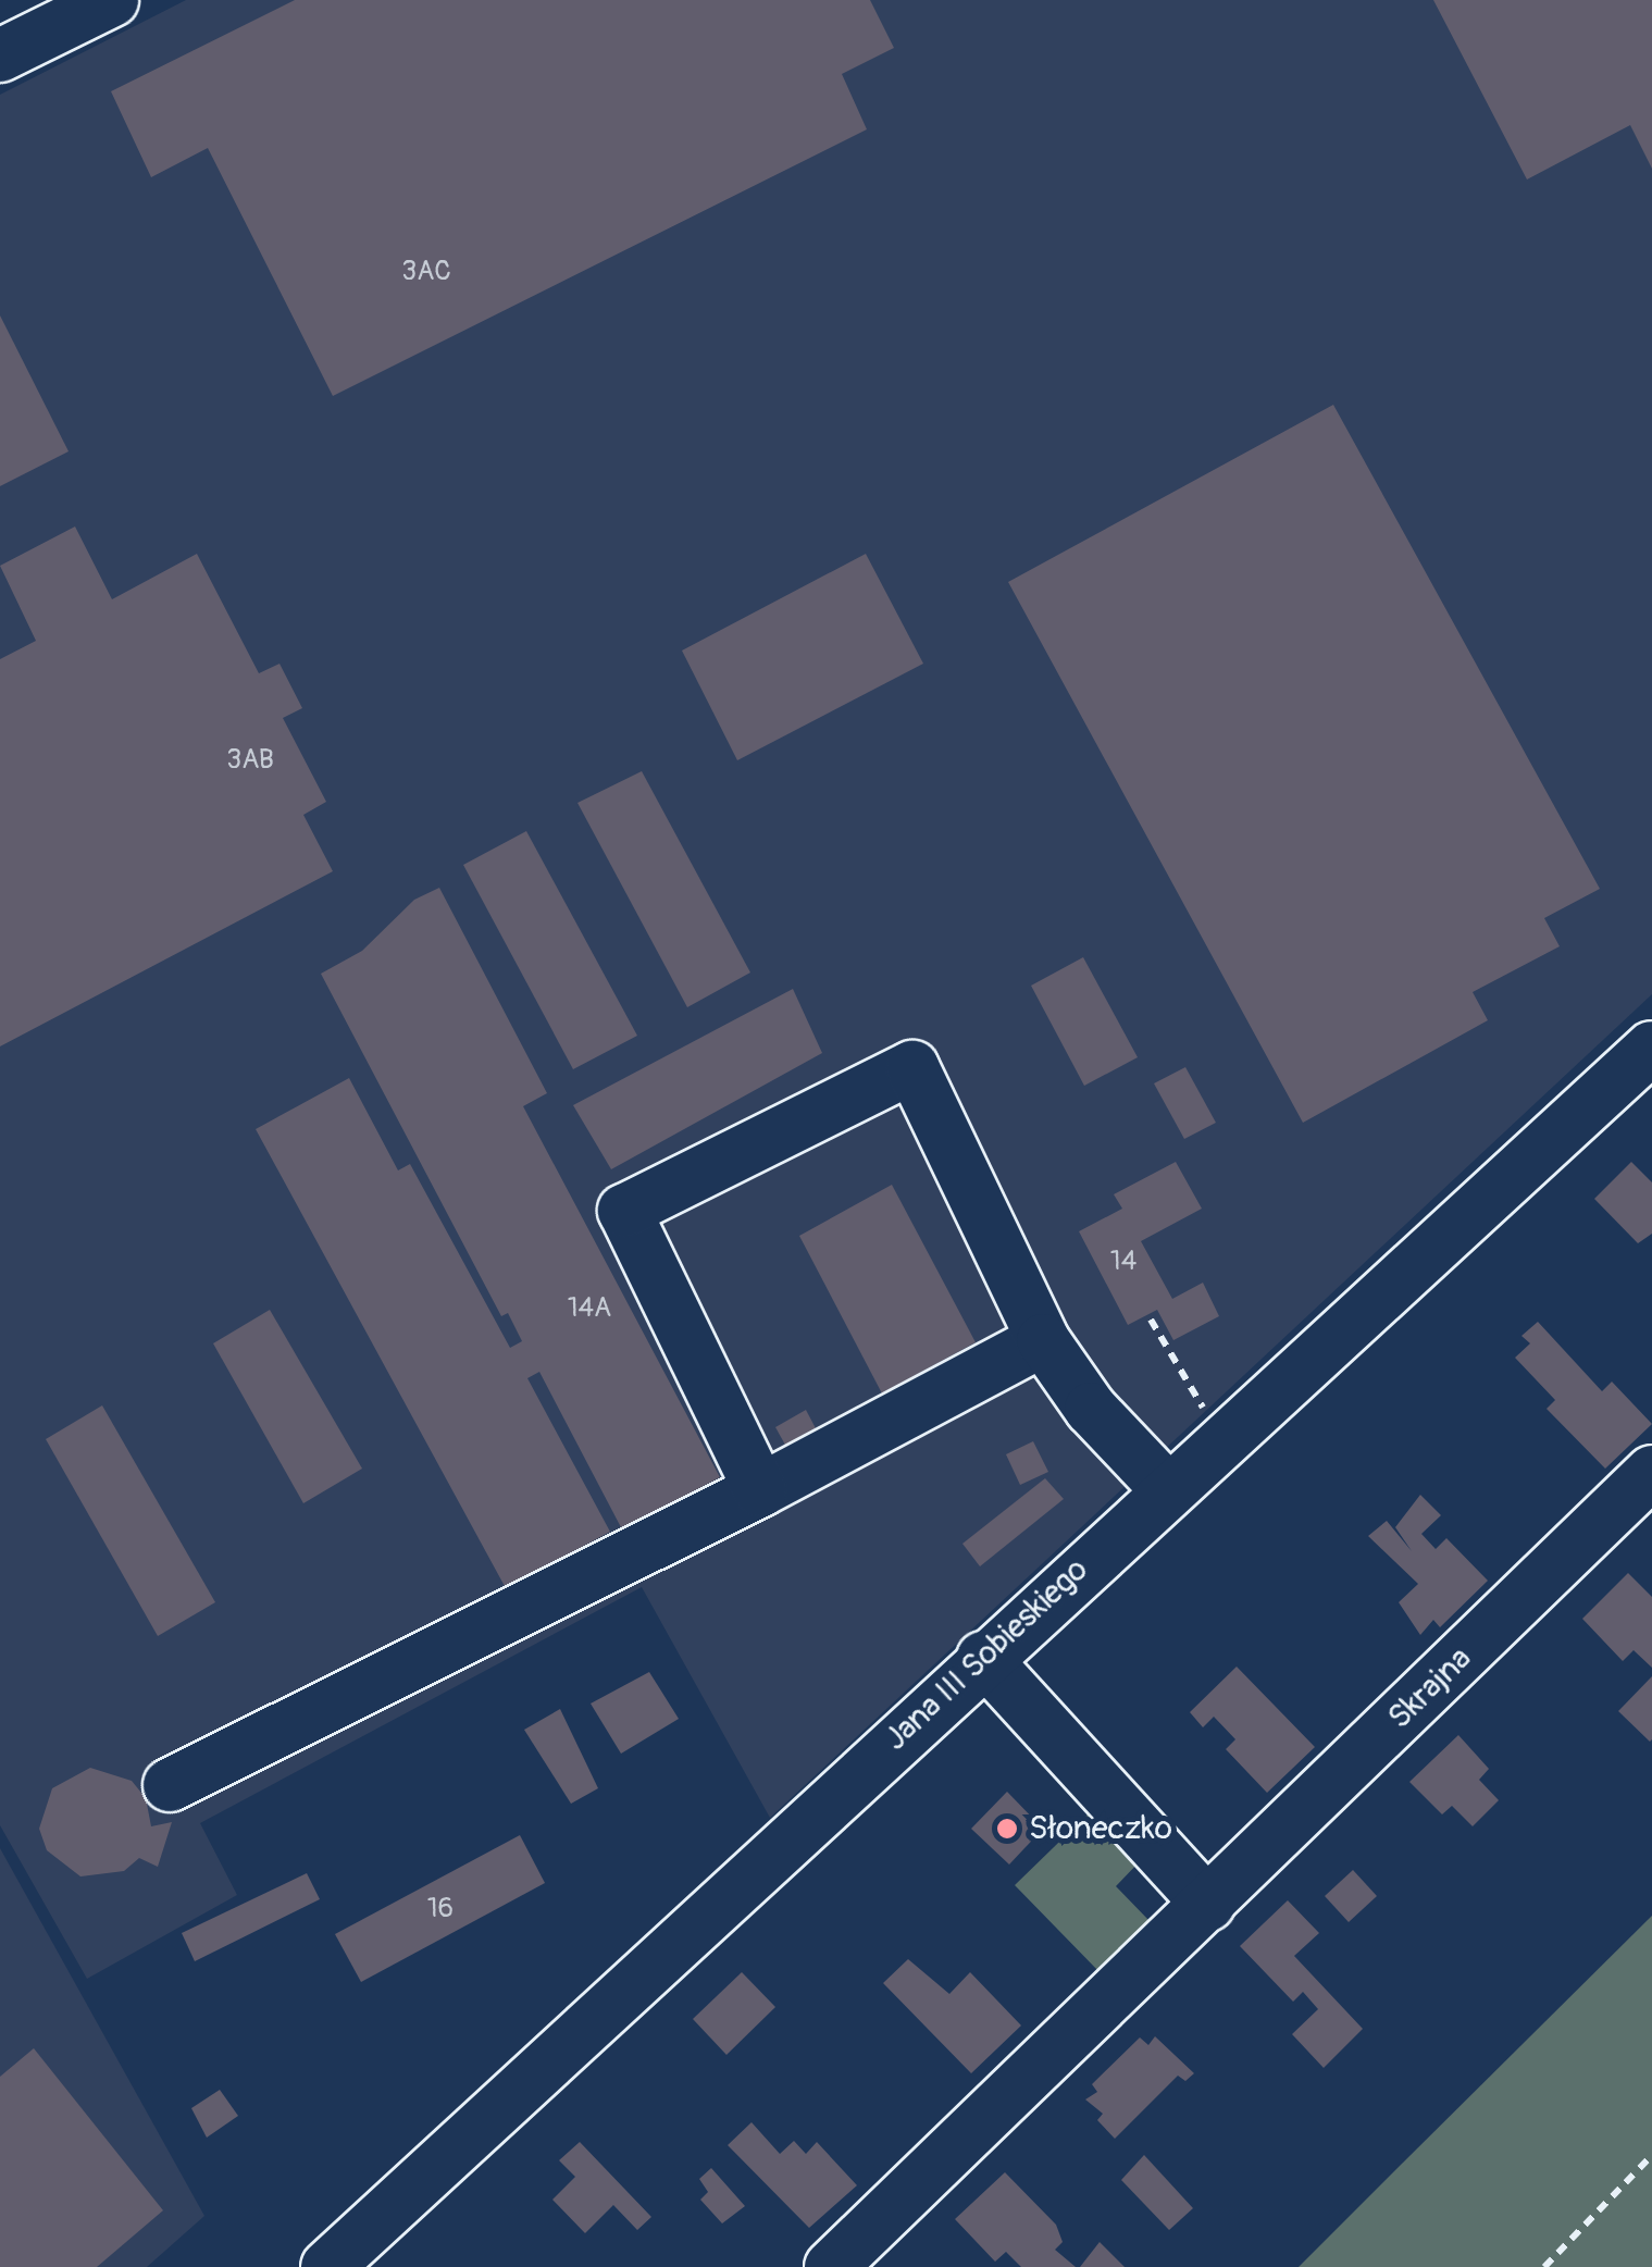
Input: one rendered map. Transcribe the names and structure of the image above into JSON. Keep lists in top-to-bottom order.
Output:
{
  "streets": {
    "street": ["Jana III Sobieskiego", "Skrajna"]
  },
  "places": ["Słoneczko"],
  "house_numbers": [
    "3AC",
    "3AB",
    "14",
    "14A",
    "16"
  ]
}
